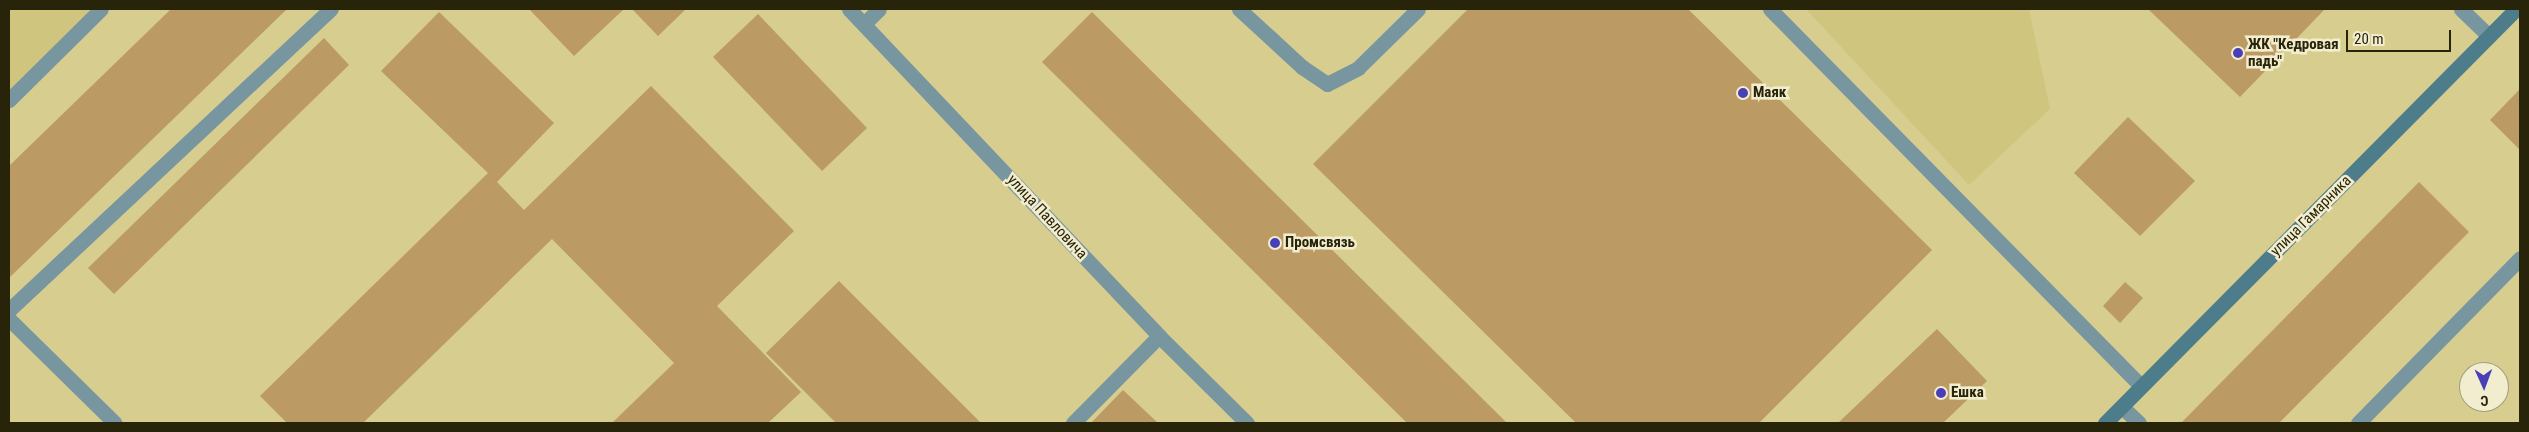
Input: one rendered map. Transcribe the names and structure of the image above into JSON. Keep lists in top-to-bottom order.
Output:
{
  "streets": {
    "street": ["улица Гамарника", "улица Павловича"]
  },
  "places": [
    "ЖК \"Кедровая падь\"",
    "Маяк",
    "Промсвязь",
    "Ешка"
  ],
  "scale_bar": "20 m",
  "north": "bottom"
}
